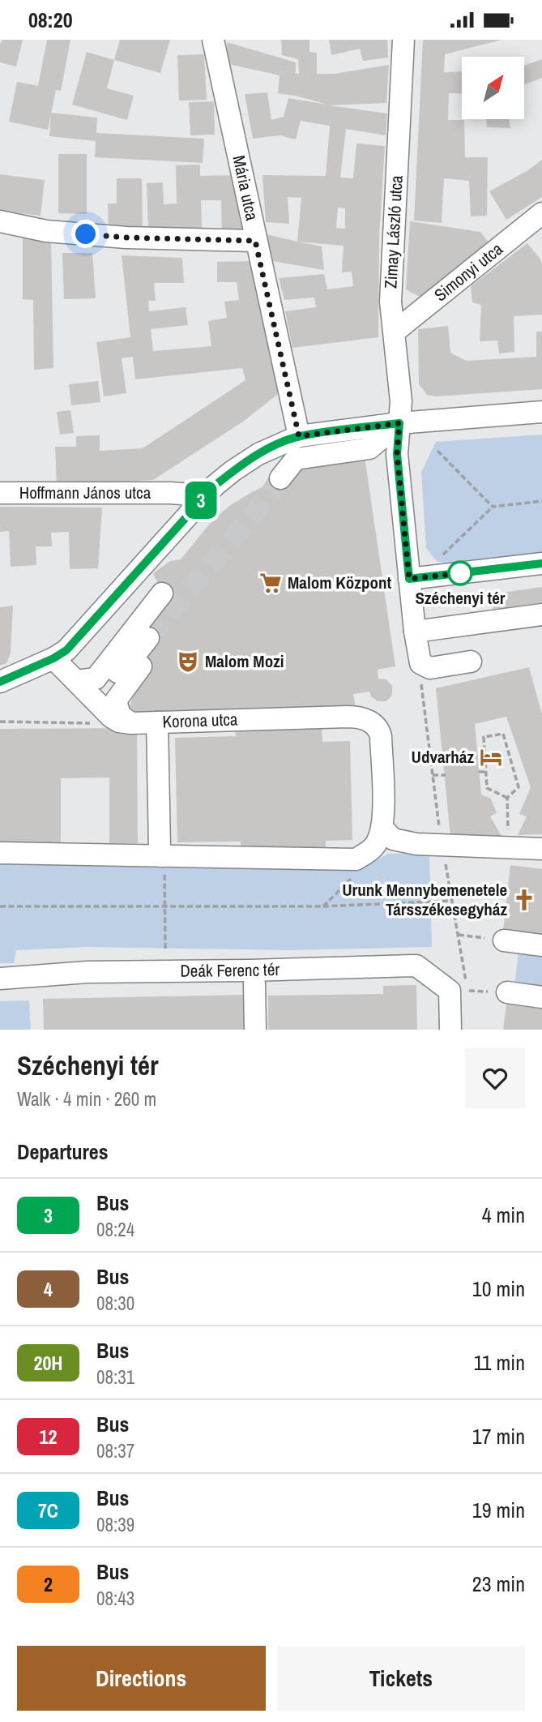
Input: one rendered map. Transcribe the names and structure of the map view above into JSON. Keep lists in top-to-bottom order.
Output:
{
  "streets": {
    "street": [
      "Mária utca",
      "Zimay László utca",
      "Simonyi utca",
      "Hoffmann János utca",
      "Korona utca",
      "Deák Ferenc tér"
    ]
  },
  "crossings": [
    ["Zimay László utca", "Simonyi utca"]
  ],
  "places": {
    "other": ["Széchenyi tér"],
    "supermarket": ["Malom Központ"],
    "theatre": ["Malom Mozi"],
    "hotel": ["Udvarház"],
    "church": ["Urunk Mennybemenetele Társszékesegyház"]
  },
  "lines": ["bus line 3"],
  "north": "top right",
  "page": {
    "status": "08:20",
    "on_map": "3",
    "heading": [
      ["Széchenyi tér", "Walk · 4 min · 260 m"],
      "Departures"
    ],
    "list": [
      {
        "mark": "3",
        "name": "Bus",
        "note": "08:24",
        "value": "4 min"
      },
      {
        "mark": "4",
        "name": "Bus",
        "note": "08:30",
        "value": "10 min"
      },
      {
        "mark": "20H",
        "name": "Bus",
        "note": "08:31",
        "value": "11 min"
      },
      {
        "mark": "12",
        "name": "Bus",
        "note": "08:37",
        "value": "17 min"
      },
      {
        "mark": "7C",
        "name": "Bus",
        "note": "08:39",
        "value": "19 min"
      },
      {
        "mark": "2",
        "name": "Bus",
        "note": "08:43",
        "value": "23 min"
      }
    ],
    "buttons": ["Directions", "Tickets"]
  }
}
